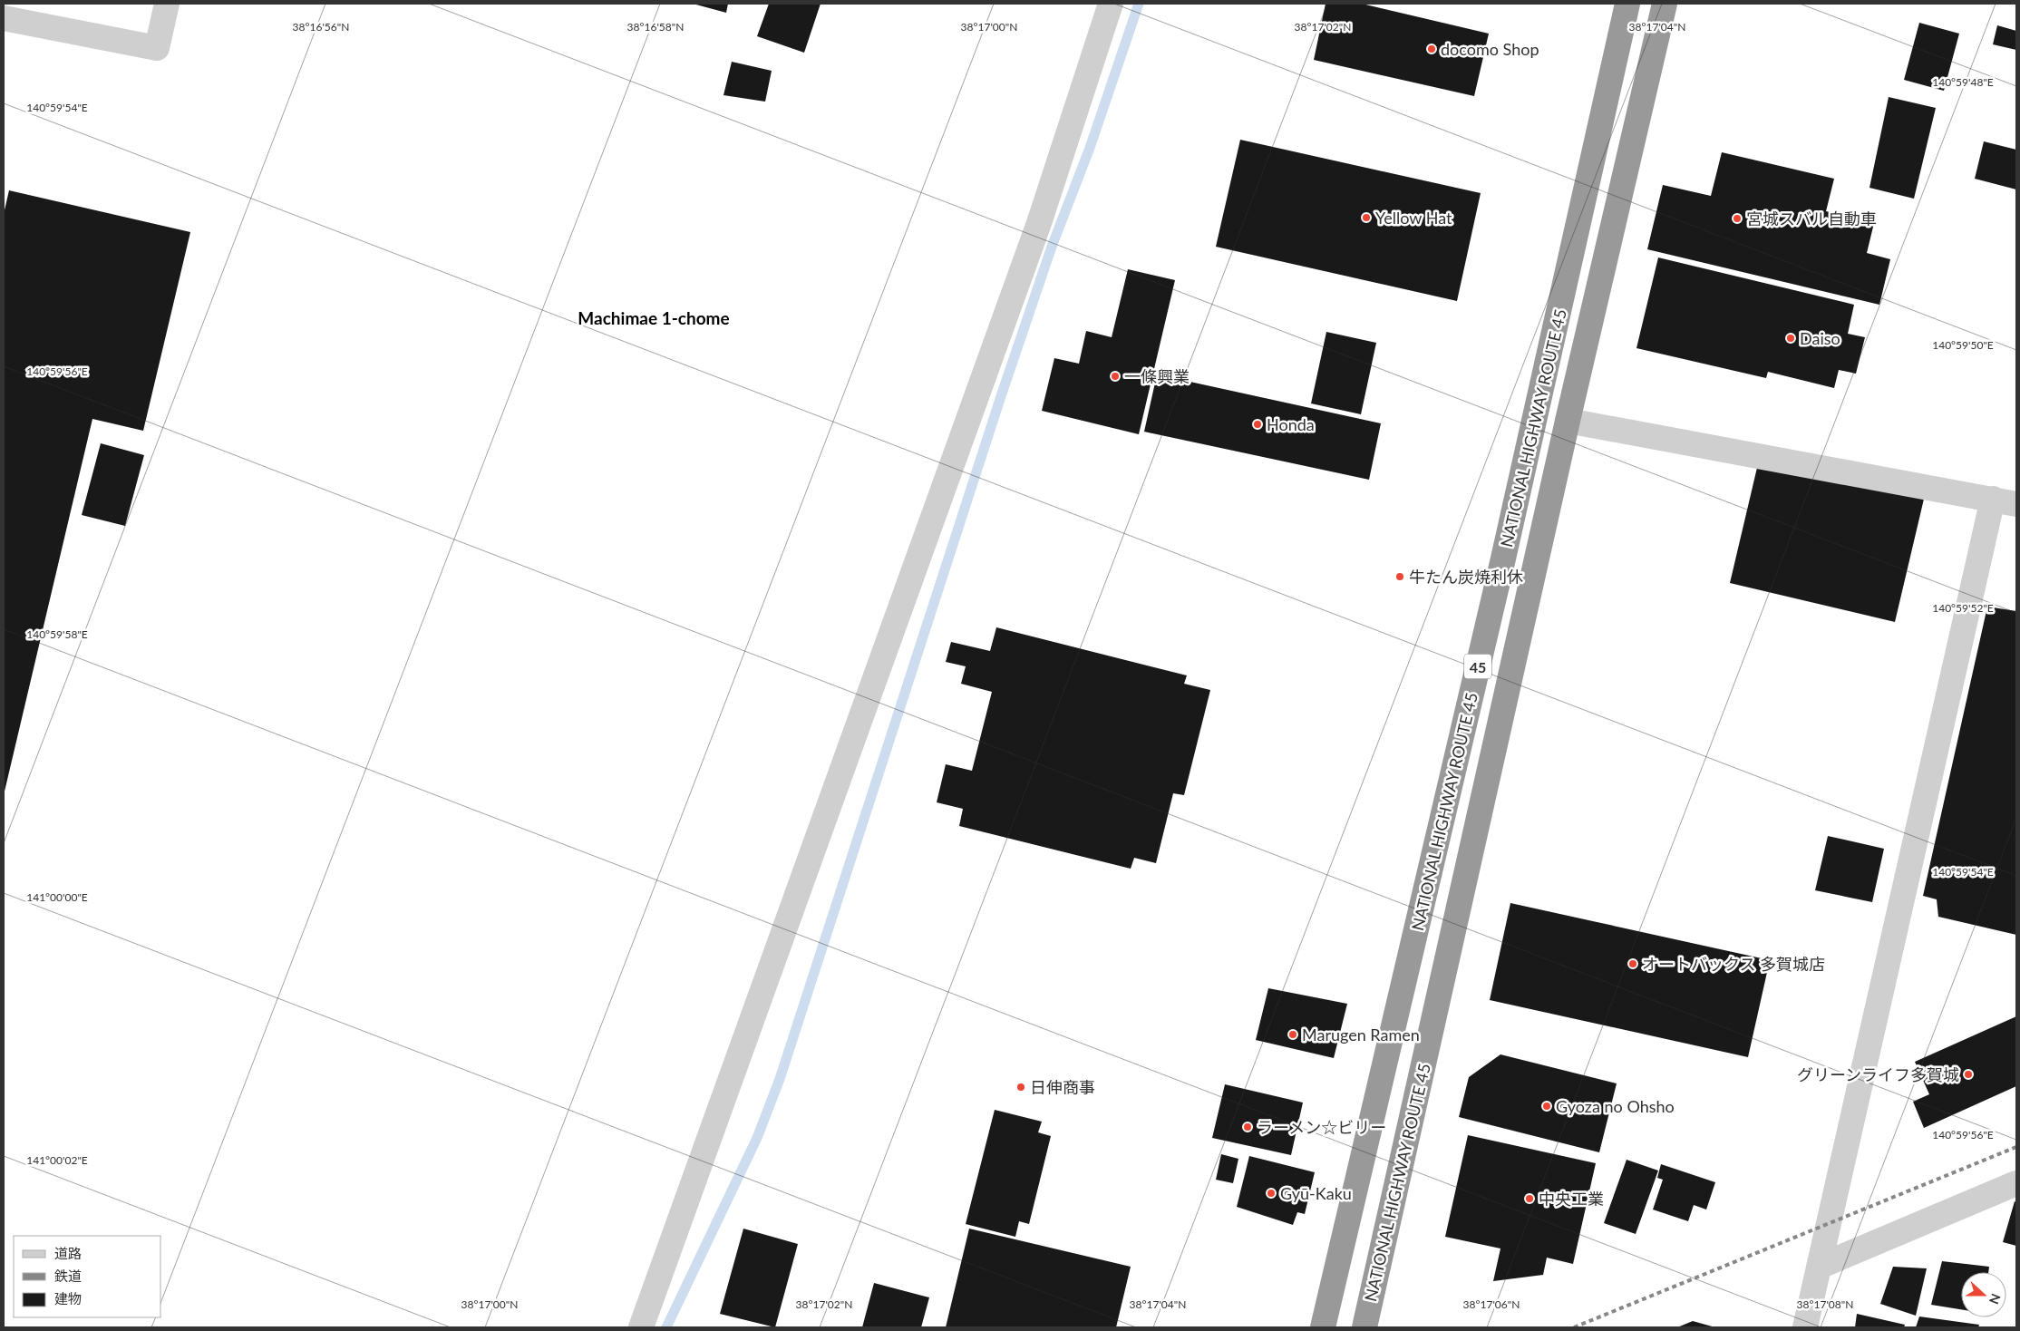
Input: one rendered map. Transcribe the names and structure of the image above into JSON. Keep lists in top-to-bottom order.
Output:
{
  "streets": {
    "highway": ["NATIONAL HIGHWAY ROUTE 45", "45"]
  },
  "districts": ["Machimae 1-chome"],
  "places": [
    "docomo Shop",
    "Yellow Hat",
    "宮城スバル自動車",
    "Daiso",
    "一條興業",
    "Honda",
    "牛たん炭焼利休",
    "オートバックス 多賀城店",
    "Marugen Ramen",
    "グリーンライフ多賀城",
    "日伸商事",
    "Gyoza no Ohsho",
    "ラーメン☆ビリー",
    "Gyū-Kaku",
    "中央工業"
  ],
  "legend": ["道路", "鉄道", "建物"],
  "north": "right",
  "coordinates": [
    "38°16'56\"N",
    "38°16'58\"N",
    "38°17'00\"N",
    "38°17'02\"N",
    "38°17'04\"N",
    "140°59'48\"E",
    "140°59'54\"E",
    "140°59'50\"E",
    "140°59'56\"E",
    "140°59'52\"E",
    "140°59'58\"E",
    "141°00'00\"E",
    "141°00'02\"E",
    "38°17'06\"N",
    "38°17'08\"N"
  ]
}
